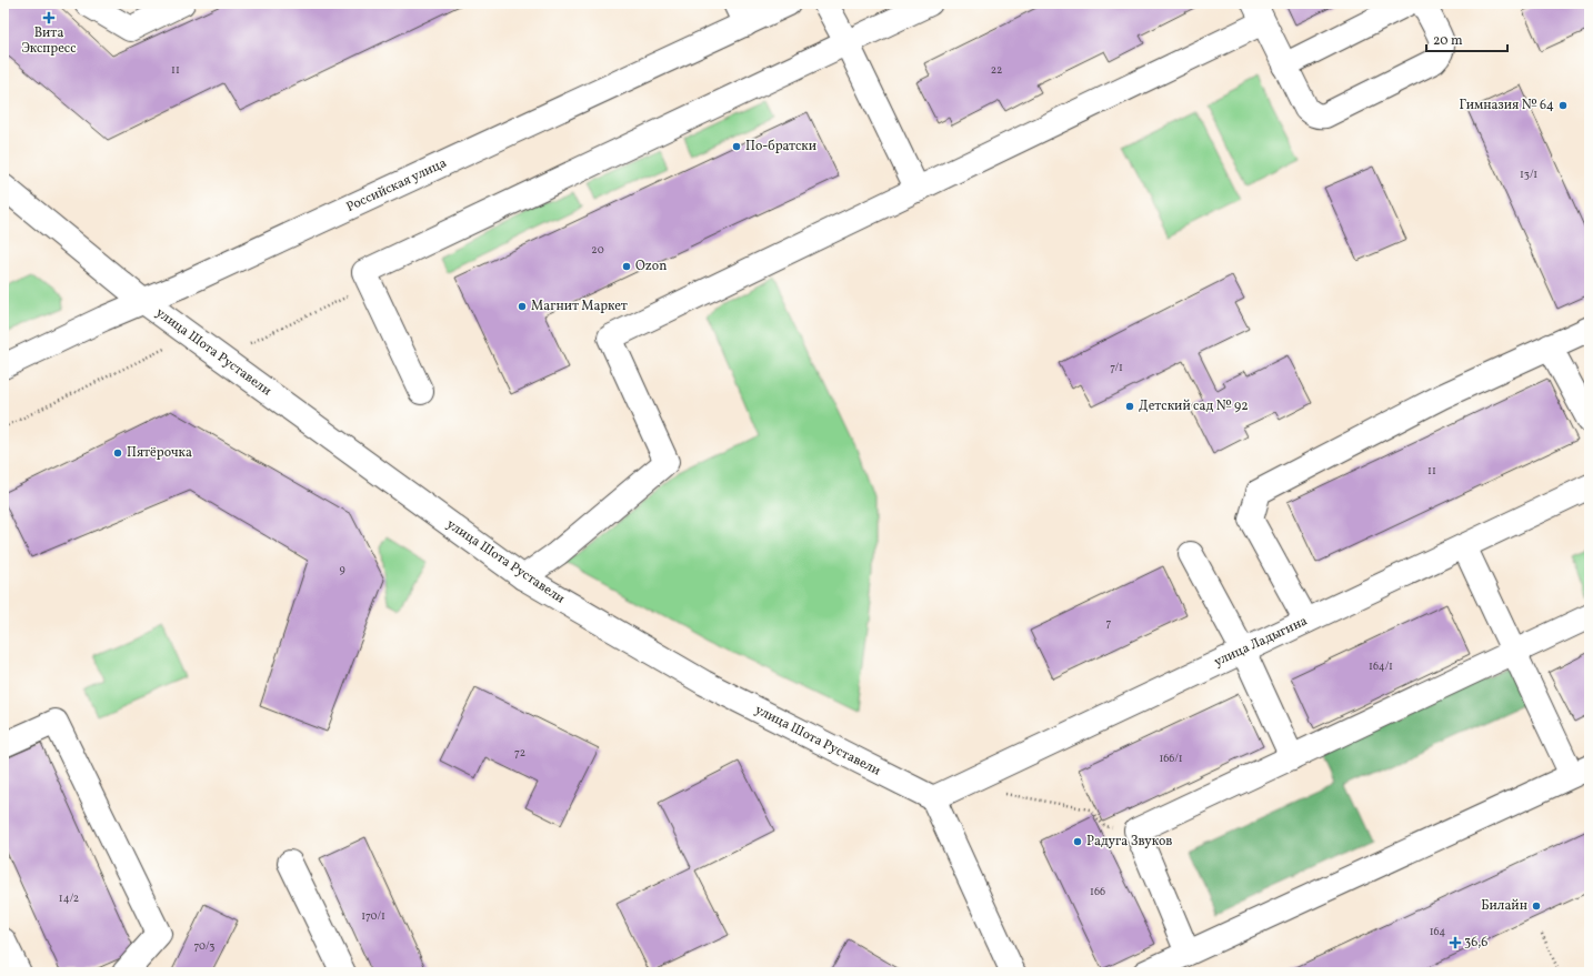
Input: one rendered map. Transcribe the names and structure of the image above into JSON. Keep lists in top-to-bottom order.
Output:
{
  "streets": {
    "street": ["Российская улица", "улица Шота Руставели", "улица Ладыгина"]
  },
  "crossings": [
    ["Российская улица", "улица Шота Руставели"],
    ["улица Шота Руставели", "улица Ладыгина"]
  ],
  "places": {
    "health": ["Вита Экспресс", "36,6"],
    "other": [
      "Гимназия № 64",
      "По-братски",
      "Ozon",
      "Магнит Маркет",
      "Детский сад № 92",
      "Пятёрочка",
      "Радуга Звуков",
      "Билайн"
    ]
  },
  "house_numbers": [
    "11",
    "22",
    "13/1",
    "20",
    "7/1",
    "11",
    "9",
    "7",
    "164/1",
    "72",
    "166/1",
    "166",
    "14/2",
    "170/1",
    "164",
    "70/3"
  ],
  "scale_bar": "20 m"
}
